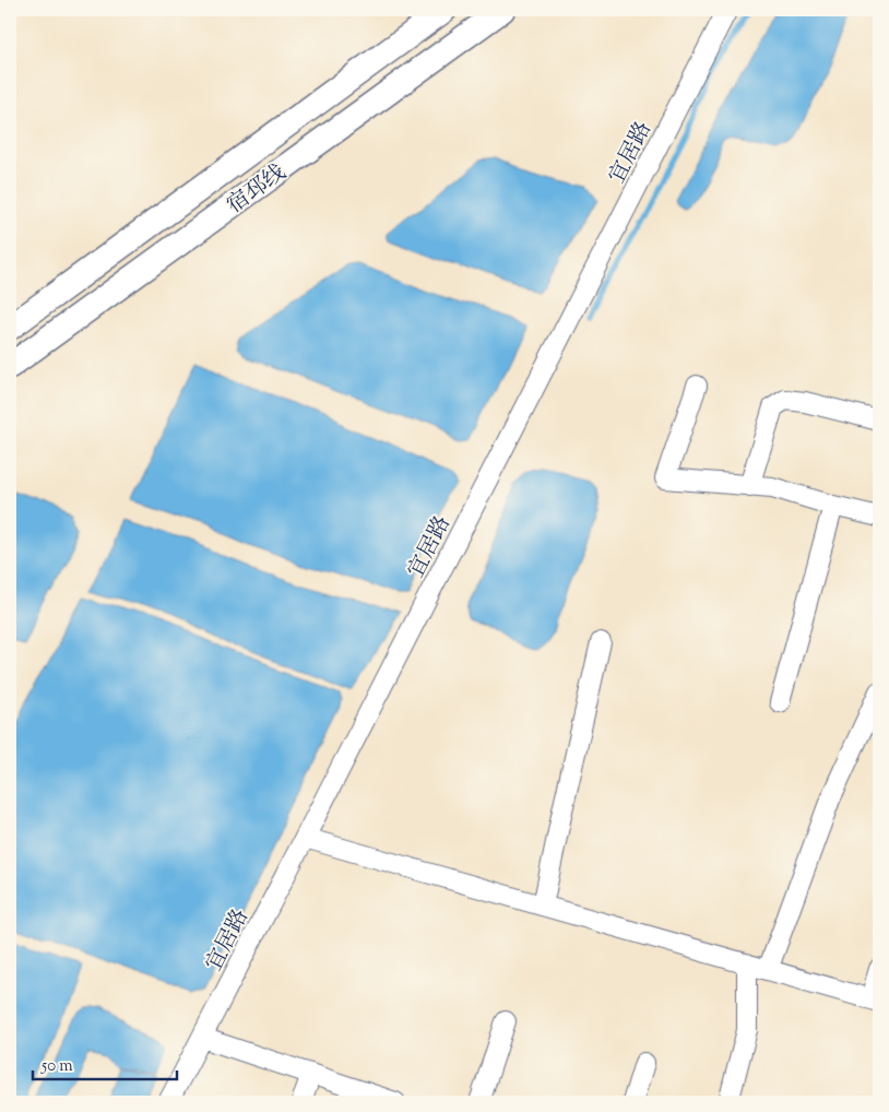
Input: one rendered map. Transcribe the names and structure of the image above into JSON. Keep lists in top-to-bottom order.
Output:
{
  "streets": {
    "main road": ["宿邳线"],
    "street": ["宜居路"]
  },
  "scale_bar": "50 m"
}
